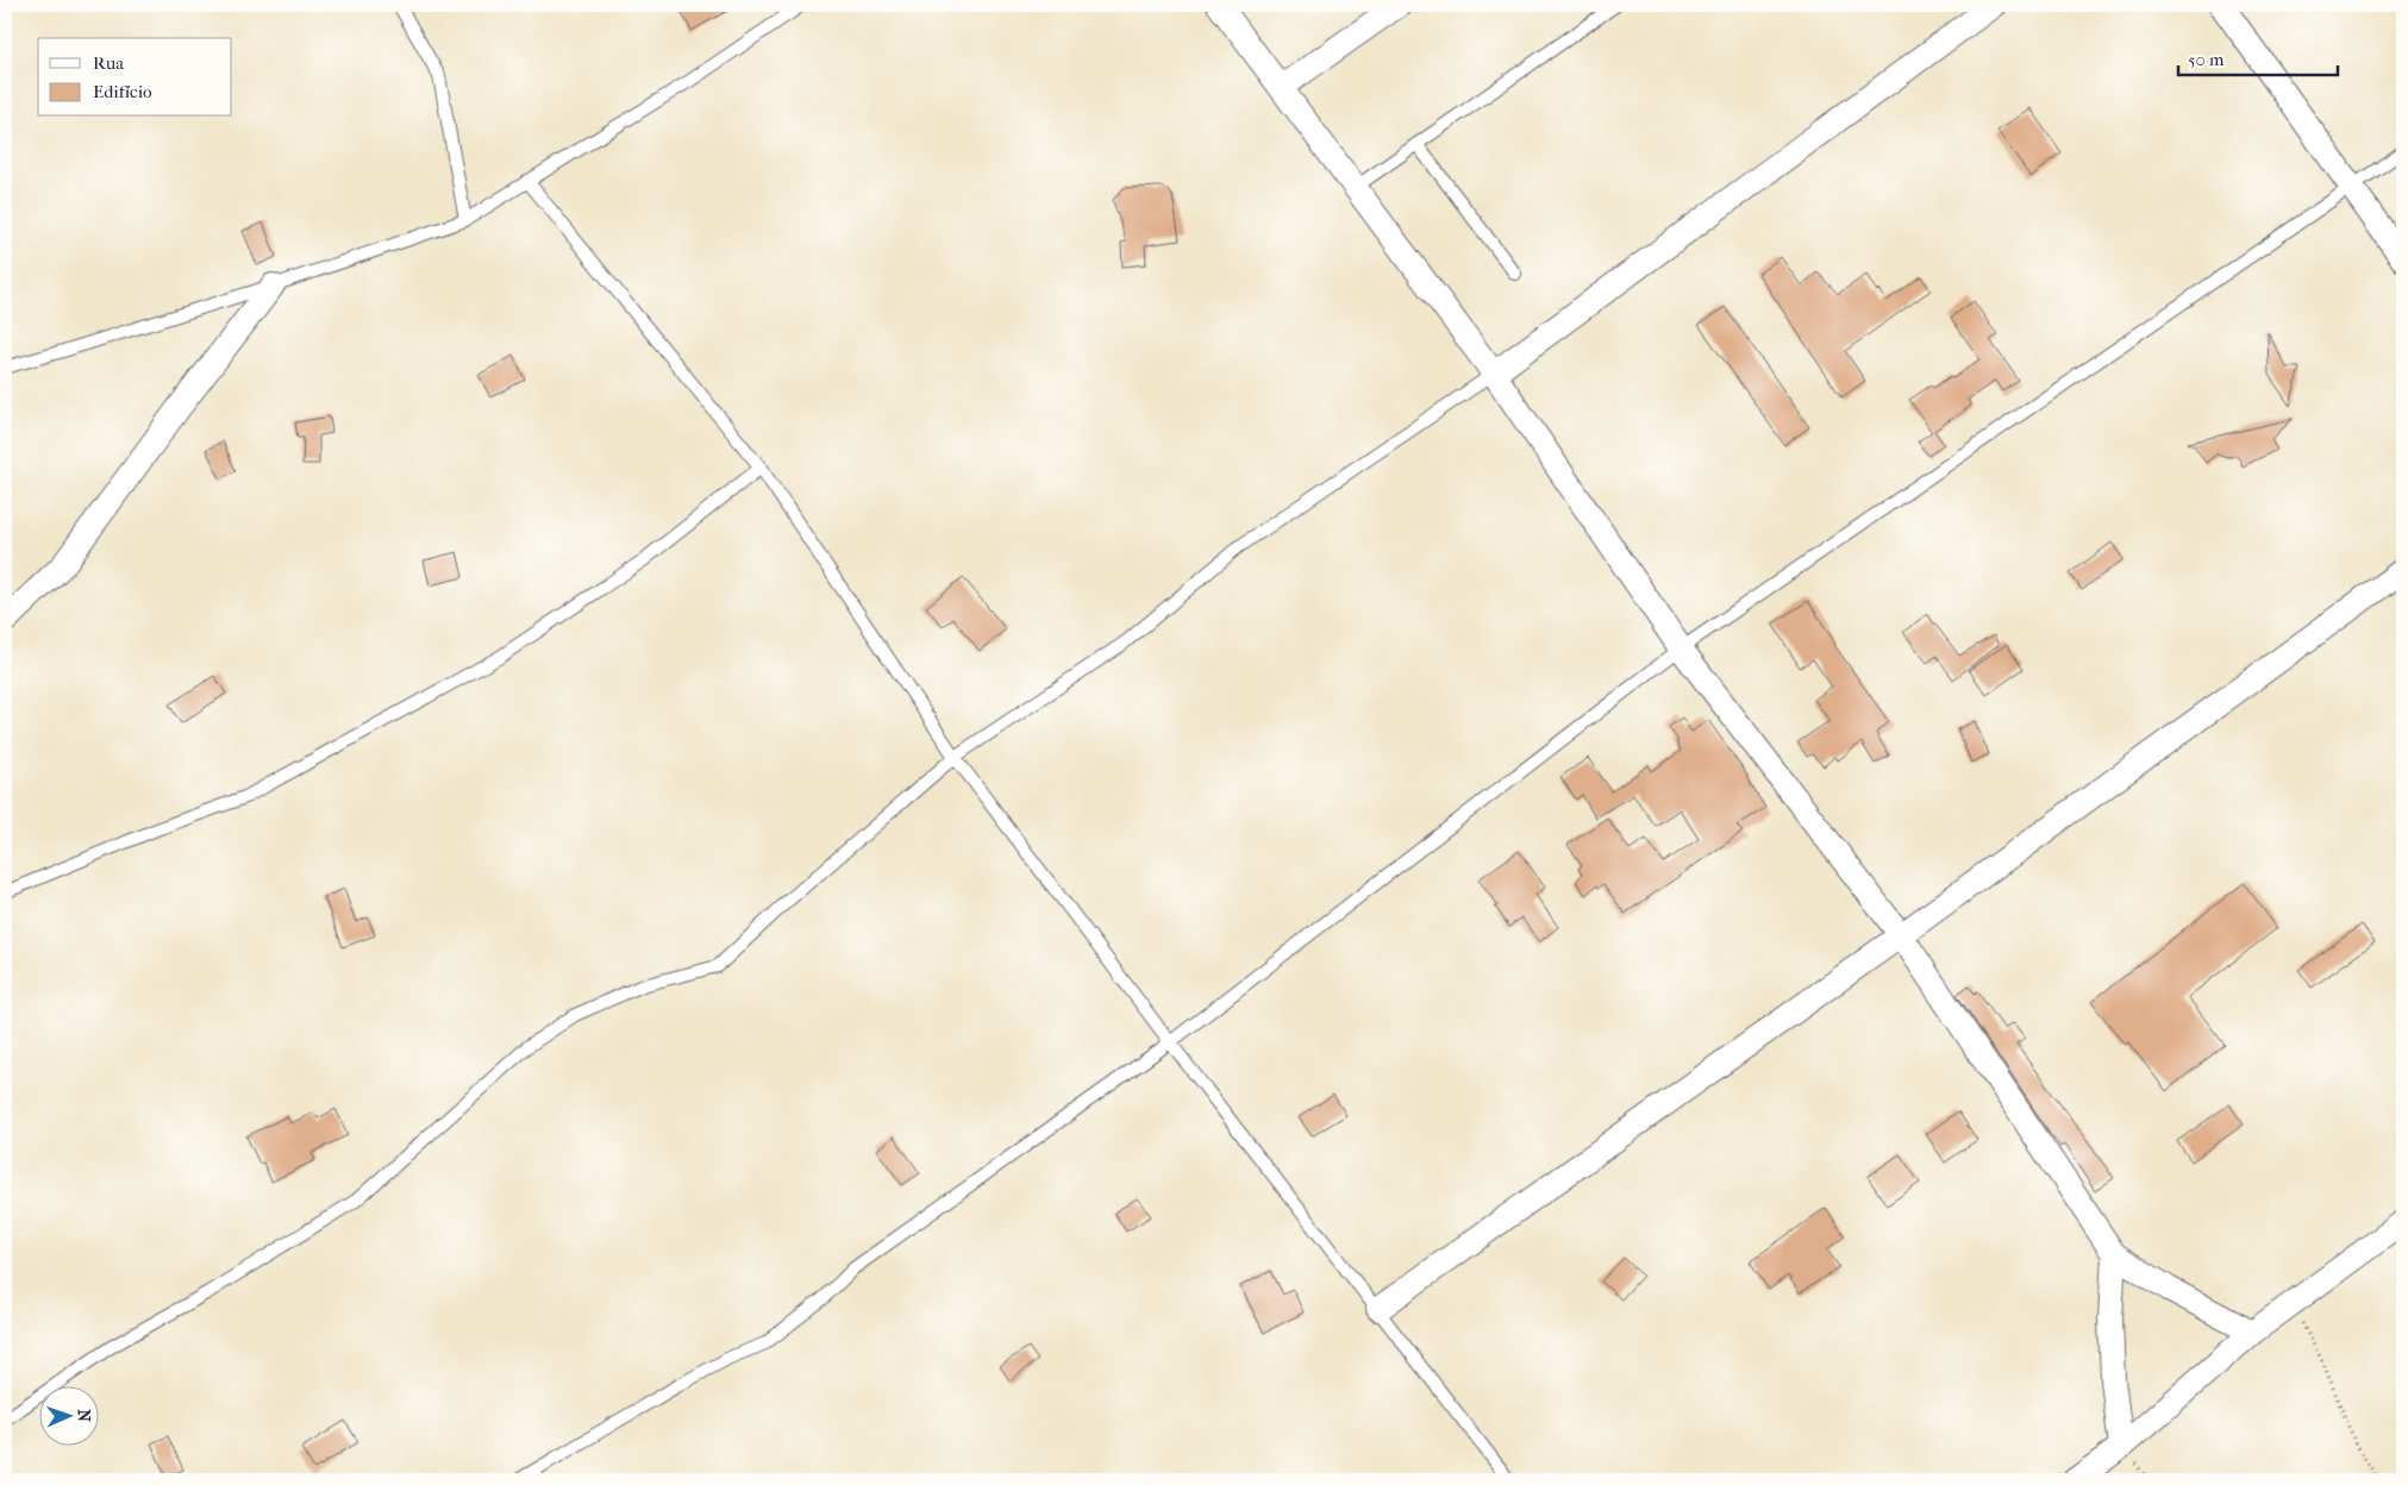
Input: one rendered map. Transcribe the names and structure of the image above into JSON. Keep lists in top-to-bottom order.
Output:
{
  "legend": ["Rua", "Edifício"],
  "scale_bar": "50 m",
  "north": "right"
}
